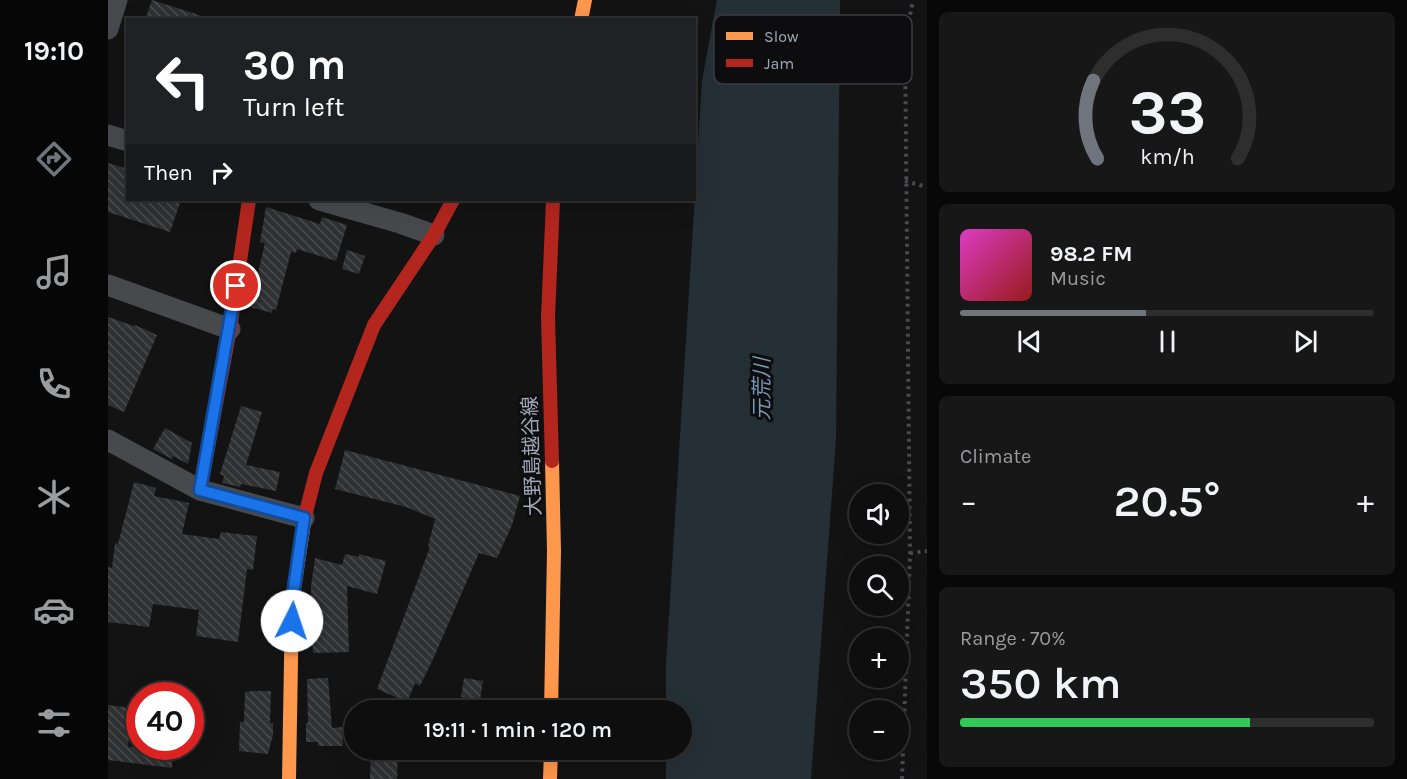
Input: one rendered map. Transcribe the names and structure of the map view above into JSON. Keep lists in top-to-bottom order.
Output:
{
  "streets": {
    "street": ["大野島越谷線"]
  },
  "water": ["元荒川"],
  "legend": ["Slow", "Jam"],
  "page": {
    "tabs": "19:10",
    "turn": ["30 m", "Turn left"],
    "then": "Then",
    "song": ["98.2 FM", "Music"],
    "tile": [
      "Climate",
      ["Range · 70%", "350 km"]
    ],
    "heat": ["−", "20.5°", "+"],
    "map_buttons": ["+", "−"],
    "limit": "40",
    "trip": "19:11 · 1 min · 120 m",
    "gauge": ["33", "km/h"]
  }
}
